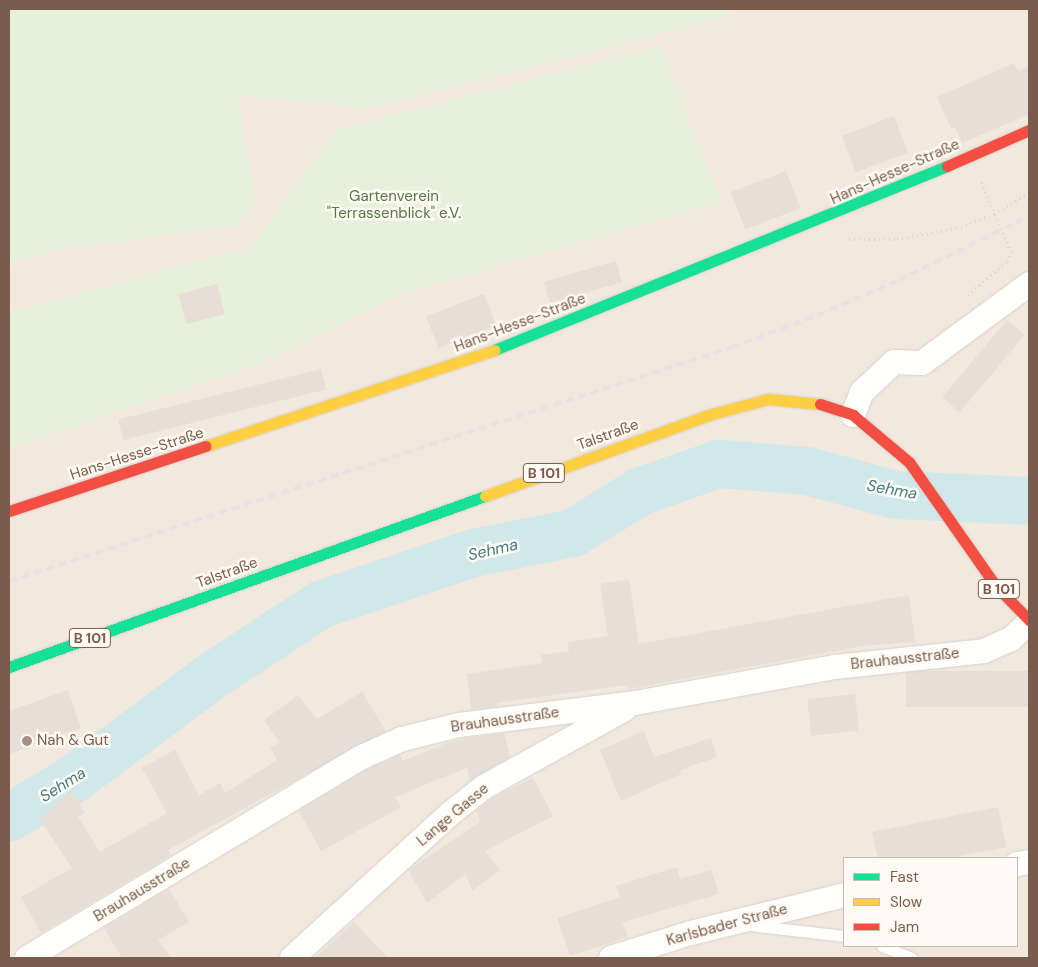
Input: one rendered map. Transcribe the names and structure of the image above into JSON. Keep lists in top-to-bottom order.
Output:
{
  "streets": {
    "main road": ["Hans-Hesse-Straße", "Talstraße", "B 101"],
    "street": ["Brauhausstraße", "Lange Gasse", "Karlsbader Straße"]
  },
  "crossings": [
    ["Talstraße", "Brauhausstraße"],
    ["Brauhausstraße", "Lange Gasse"]
  ],
  "water": ["Sehma"],
  "parks": ["Gartenverein \"Terrassenblick\" e.V."],
  "places": ["Nah & Gut"],
  "legend": ["Fast", "Slow", "Jam"]
}
